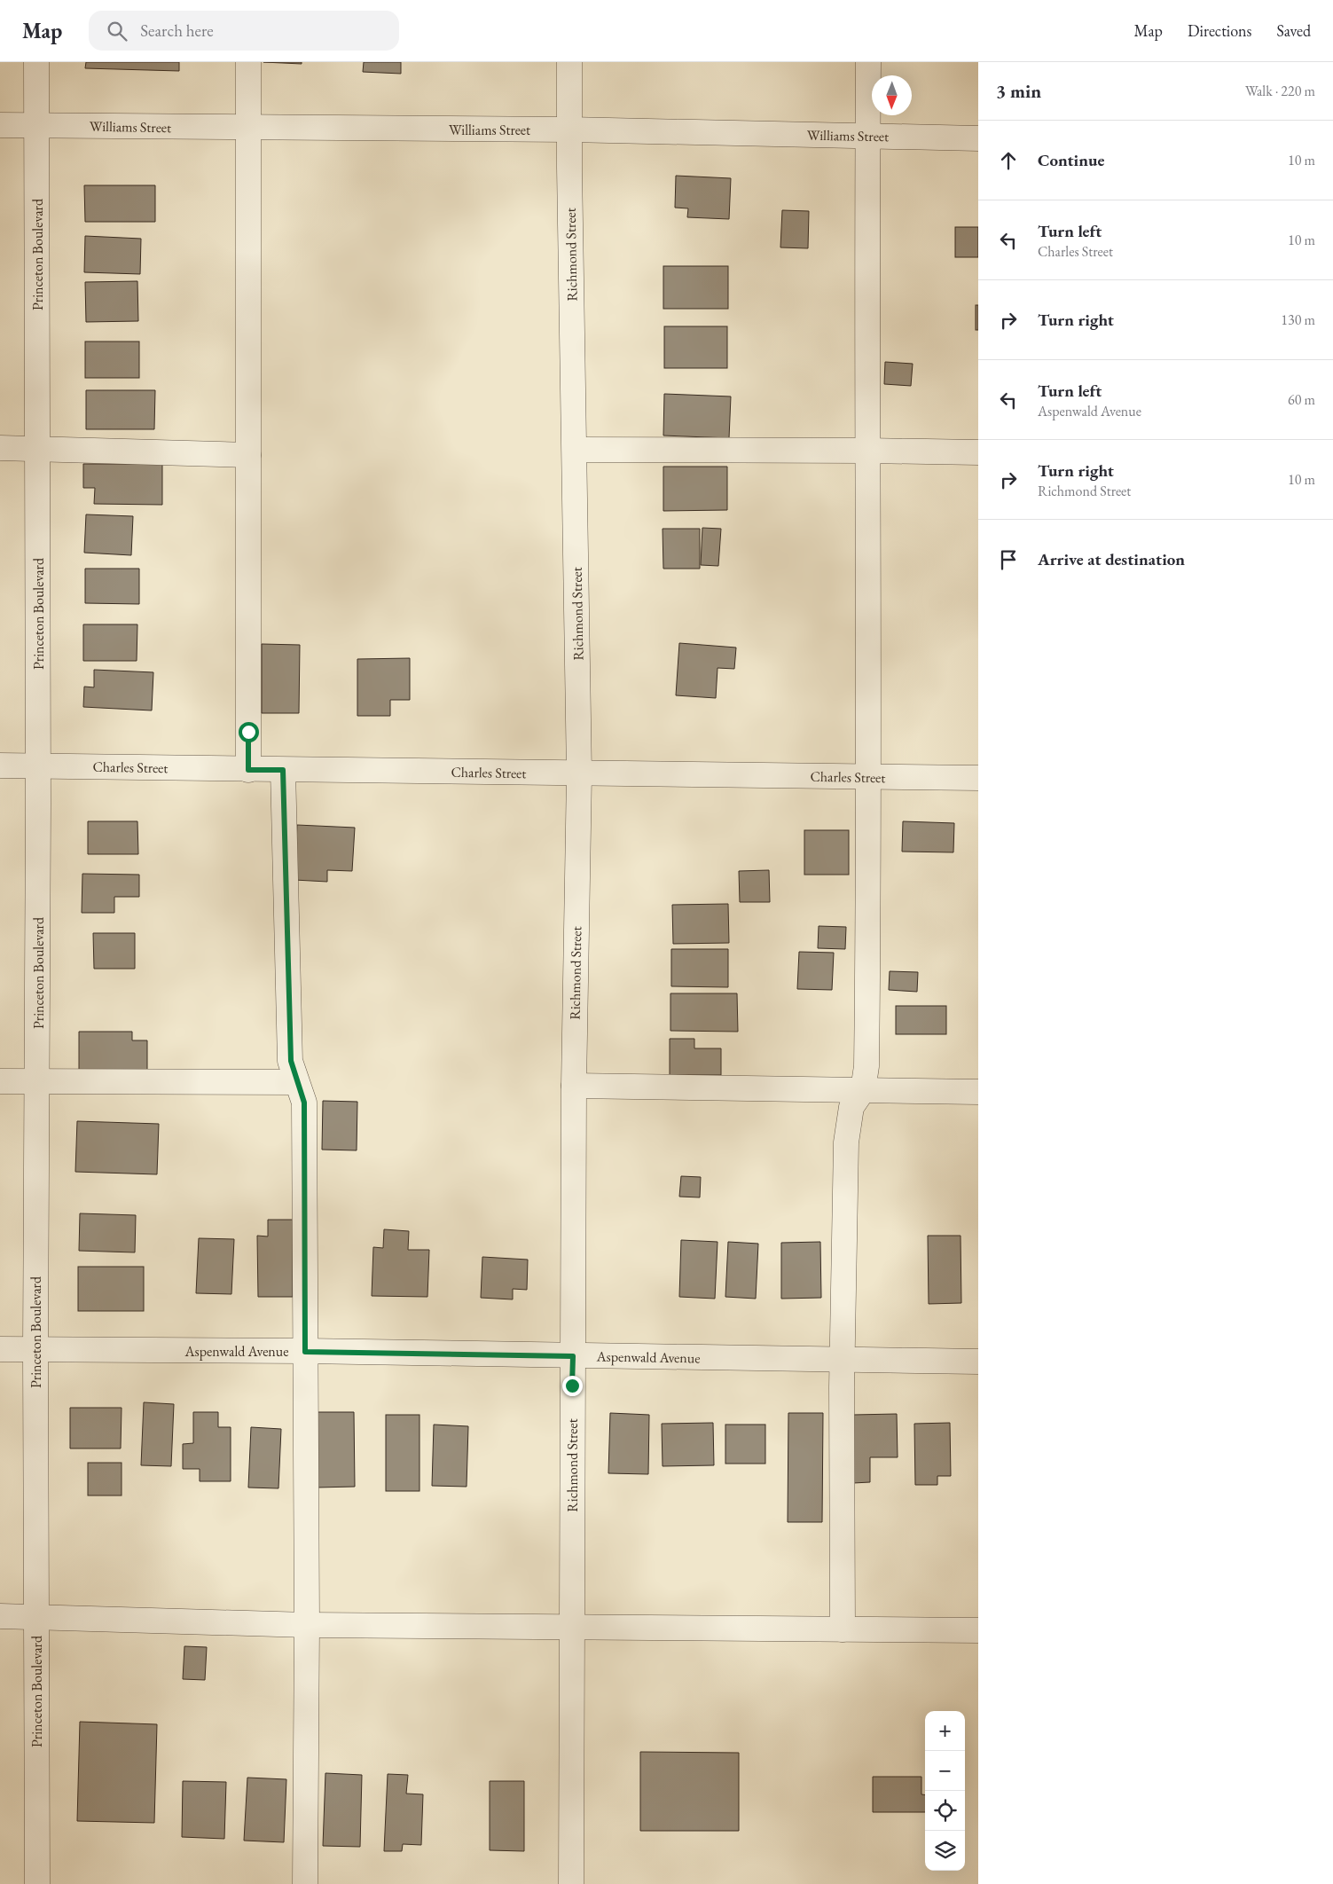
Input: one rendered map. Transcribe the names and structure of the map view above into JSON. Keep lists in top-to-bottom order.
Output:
{
  "streets": {
    "street": [
      "Williams Street",
      "Princeton Boulevard",
      "Richmond Street",
      "Charles Street",
      "Aspenwald Avenue"
    ]
  },
  "crossings": [
    ["Williams Street", "Princeton Boulevard"],
    ["Williams Street", "Richmond Street"],
    ["Princeton Boulevard", "Charles Street"],
    ["Princeton Boulevard", "Aspenwald Avenue"],
    ["Richmond Street", "Charles Street"],
    ["Richmond Street", "Aspenwald Avenue"]
  ],
  "north": "bottom",
  "page": {
    "header": "Map",
    "search": "Search here",
    "nav": ["Map", "Directions", "Saved"],
    "heading": ["3 min", "Walk · 220 m"],
    "list": [
      ["Continue", "10 m"],
      ["Turn left", "Charles Street", "10 m"],
      ["Turn right", "130 m"],
      ["Turn left", "Aspenwald Avenue", "60 m"],
      ["Turn right", "Richmond Street", "10 m"],
      "Arrive at destination"
    ],
    "map_buttons": ["+", "−"]
  }
}
